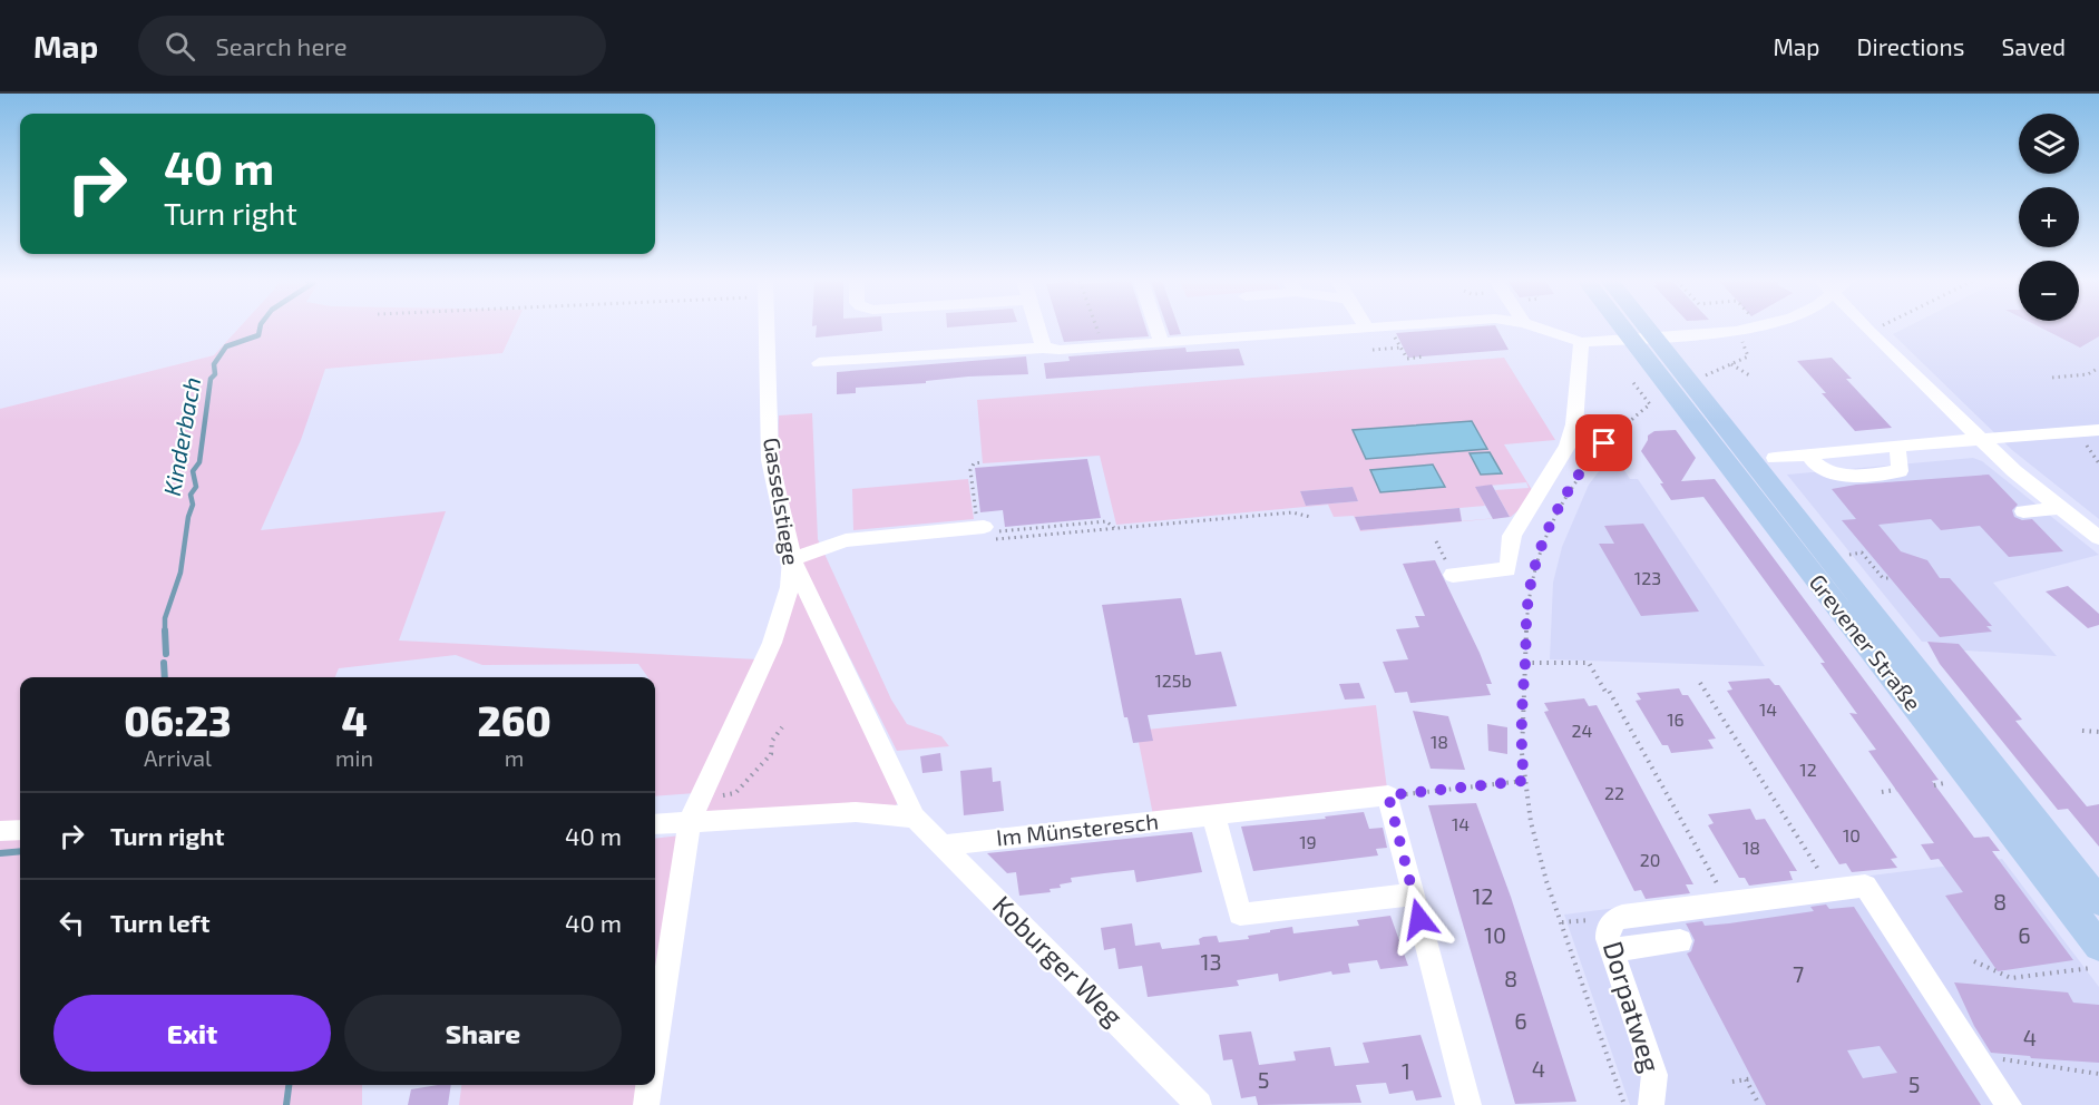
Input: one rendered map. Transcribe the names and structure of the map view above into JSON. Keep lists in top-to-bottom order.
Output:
{
  "streets": {
    "main road": ["Grevener Straße"],
    "street": [
      "Gasselstiege",
      "Im Münsteresch",
      "Koburger Weg",
      "Dorpatweg"
    ]
  },
  "crossings": [
    ["Gasselstiege", "Koburger Weg"],
    ["Im Münsteresch", "Koburger Weg"]
  ],
  "water": ["Kinderbach"],
  "house_numbers": [
    "123",
    "125b",
    "14",
    "16",
    "24",
    "18",
    "12",
    "22",
    "14",
    "10",
    "19",
    "18",
    "20",
    "12",
    "8",
    "10",
    "6",
    "13",
    "7",
    "8",
    "6",
    "4",
    "4",
    "1",
    "5",
    "5"
  ],
  "page": {
    "header": "Map",
    "search": "Search here",
    "nav": ["Map", "Directions", "Saved"],
    "map_buttons": ["+", "−"],
    "turn": ["40 m", "Turn right"],
    "eta": [
      "06:23",
      "Arrival",
      "4",
      "min",
      "260",
      "m"
    ],
    "list": [
      {
        "name": "Turn right",
        "value": "40 m"
      },
      {
        "name": "Turn left",
        "value": "40 m"
      }
    ],
    "buttons": ["Exit", "Share"]
  }
}
